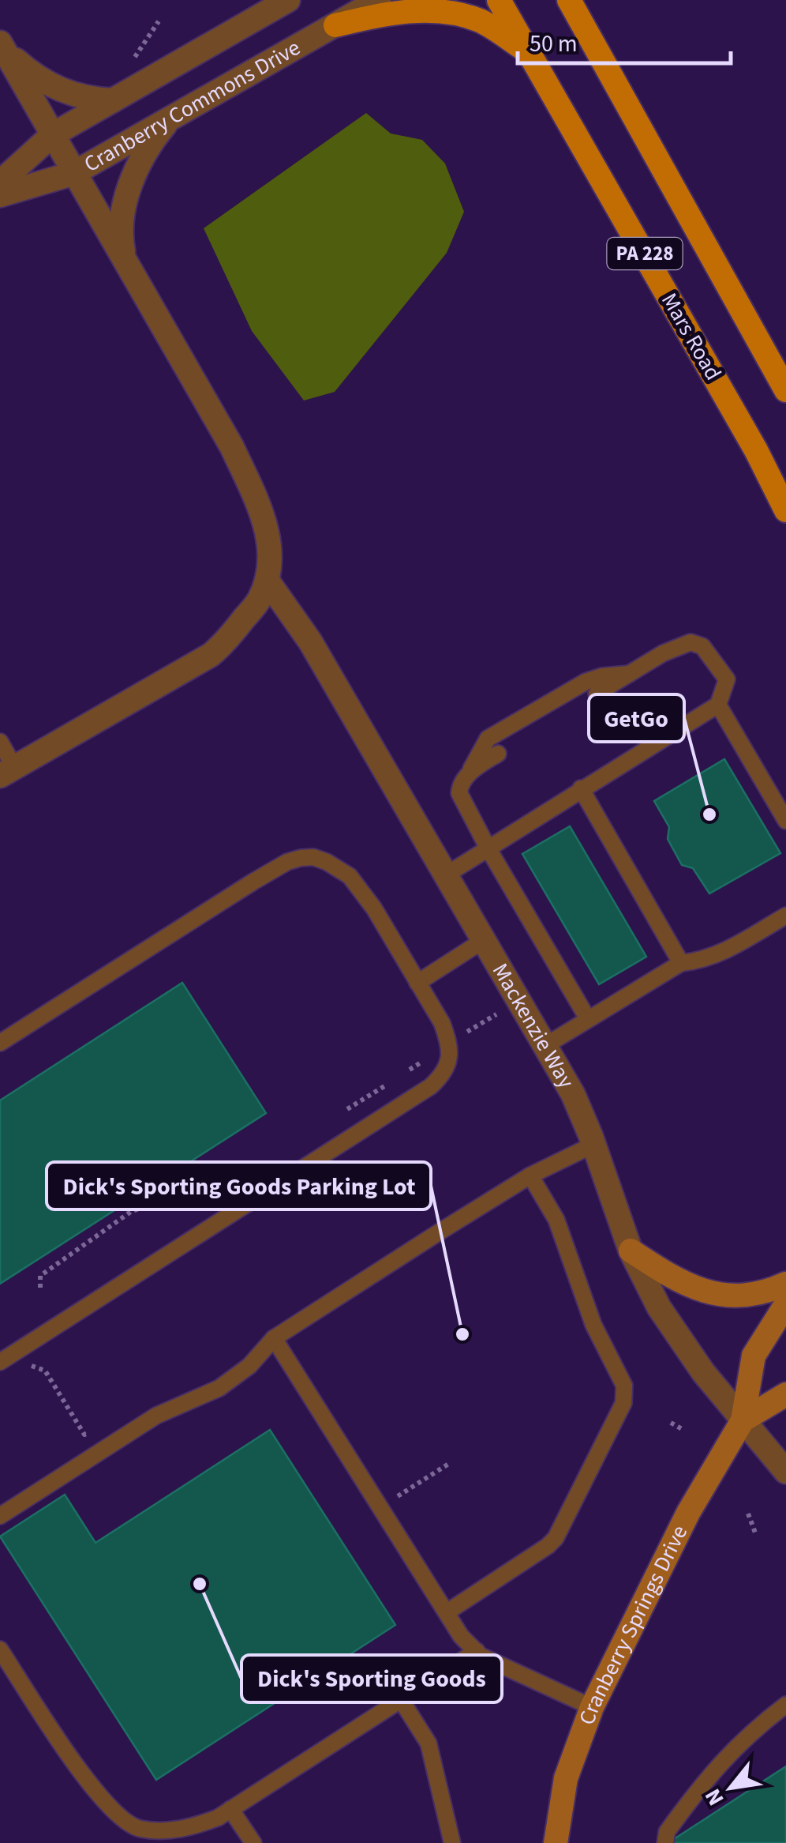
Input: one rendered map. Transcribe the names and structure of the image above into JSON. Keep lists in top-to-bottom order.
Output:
{
  "streets": {
    "main road": ["PA 228", "Mars Road"],
    "street": ["Cranberry Commons Drive", "Mackenzie Way", "Cranberry Springs Drive"]
  },
  "crossings": [
    ["Mackenzie Way", "Cranberry Springs Drive"]
  ],
  "places": ["GetGo", "Dick's Sporting Goods Parking Lot", "Dick's Sporting Goods"],
  "scale_bar": "50 m",
  "north": "bottom left"
}
